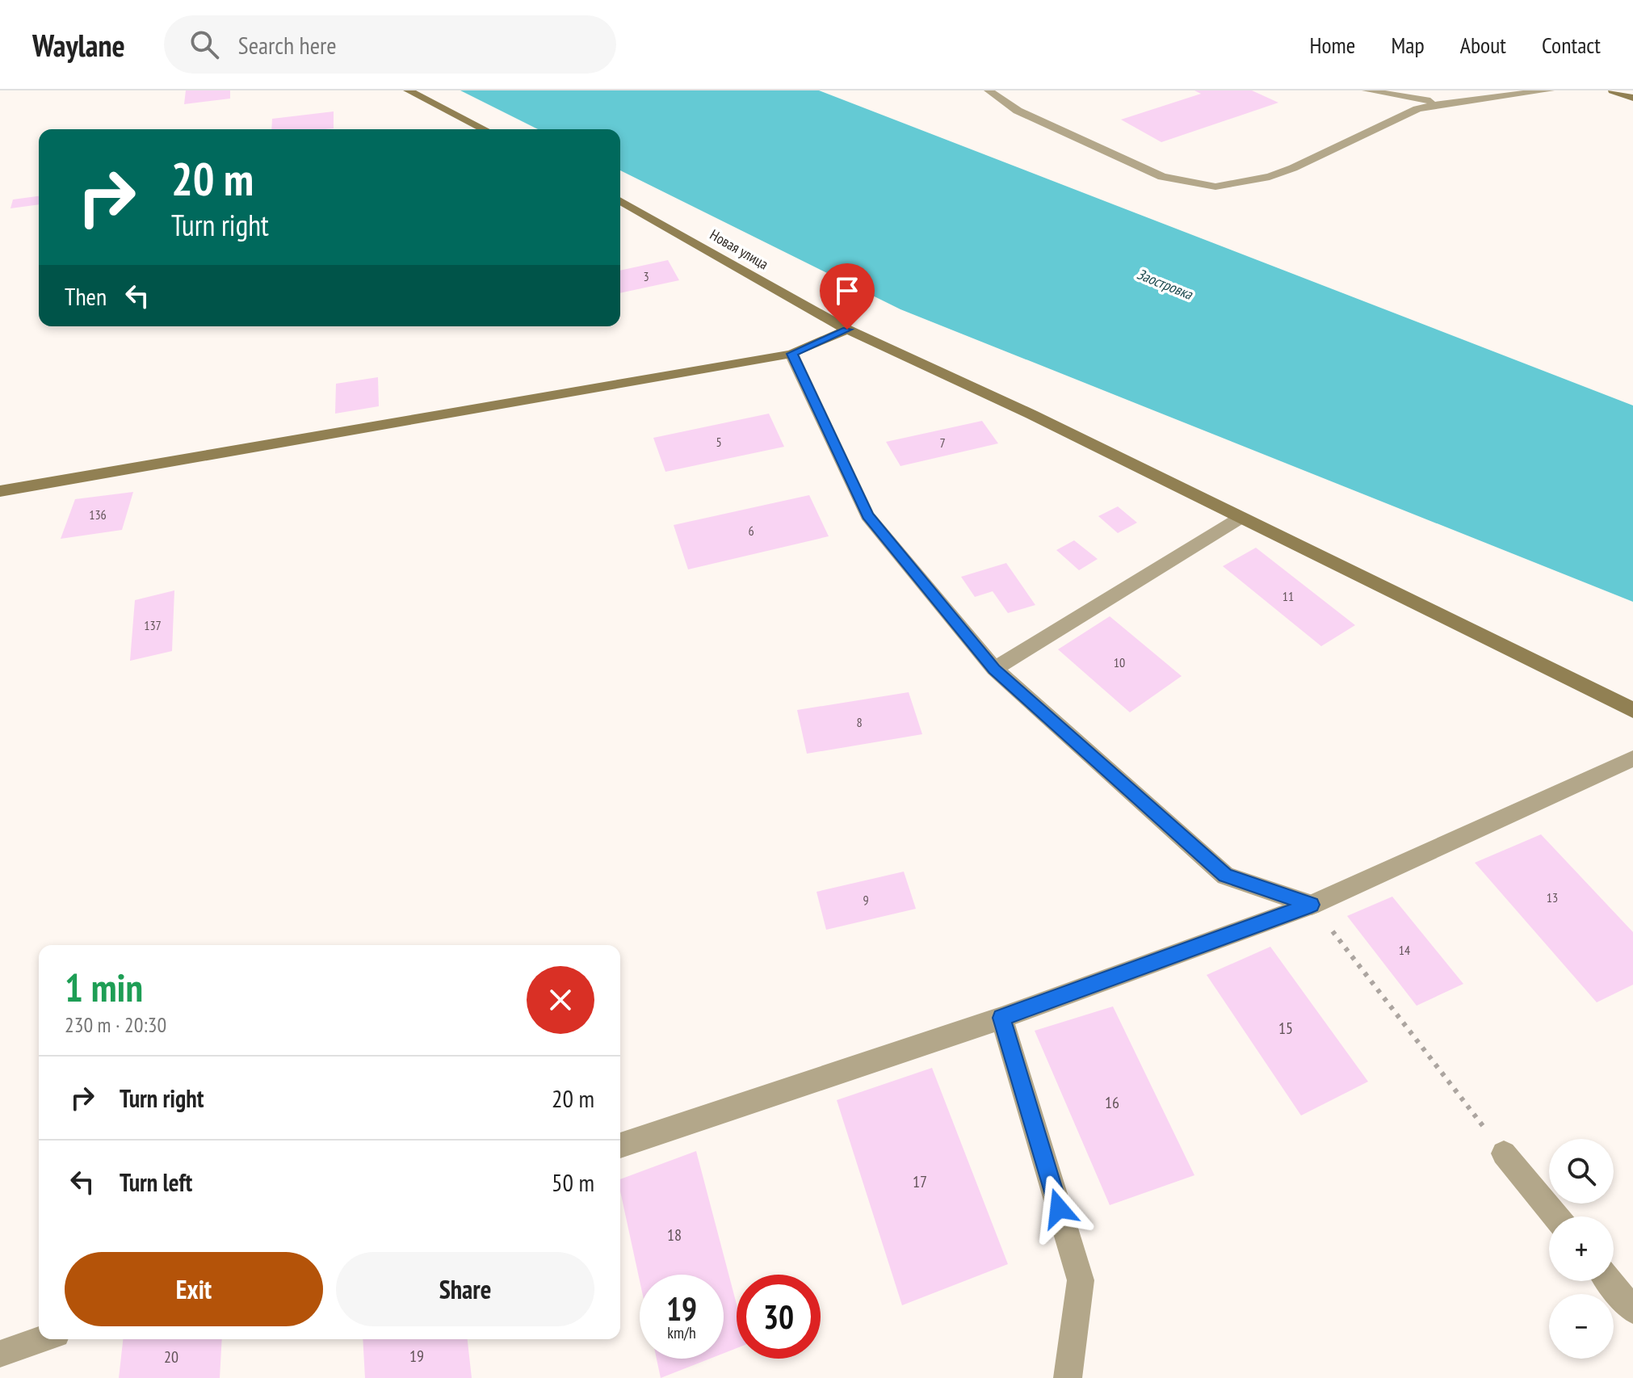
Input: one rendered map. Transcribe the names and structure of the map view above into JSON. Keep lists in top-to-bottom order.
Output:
{
  "streets": {
    "street": ["Новая улица"]
  },
  "water": ["Заостровка"],
  "house_numbers": [
    "3",
    "5",
    "7",
    "136",
    "6",
    "11",
    "137",
    "10",
    "8",
    "13",
    "9",
    "14",
    "15",
    "16",
    "17",
    "18",
    "19",
    "20"
  ],
  "page": {
    "header": "Waylane",
    "search": "Search here",
    "nav": [
      "Home",
      "Map",
      "About",
      "Contact"
    ],
    "turn": ["20 m", "Turn right"],
    "then": "Then",
    "heading": ["1 min", "230 m · 20:30"],
    "list": [
      {
        "name": "Turn right",
        "value": "20 m"
      },
      {
        "name": "Turn left",
        "value": "50 m"
      }
    ],
    "map_buttons": ["+", "−"],
    "buttons": ["Exit", "Share"],
    "speed": "19 km/h",
    "limit": "30"
  }
}
